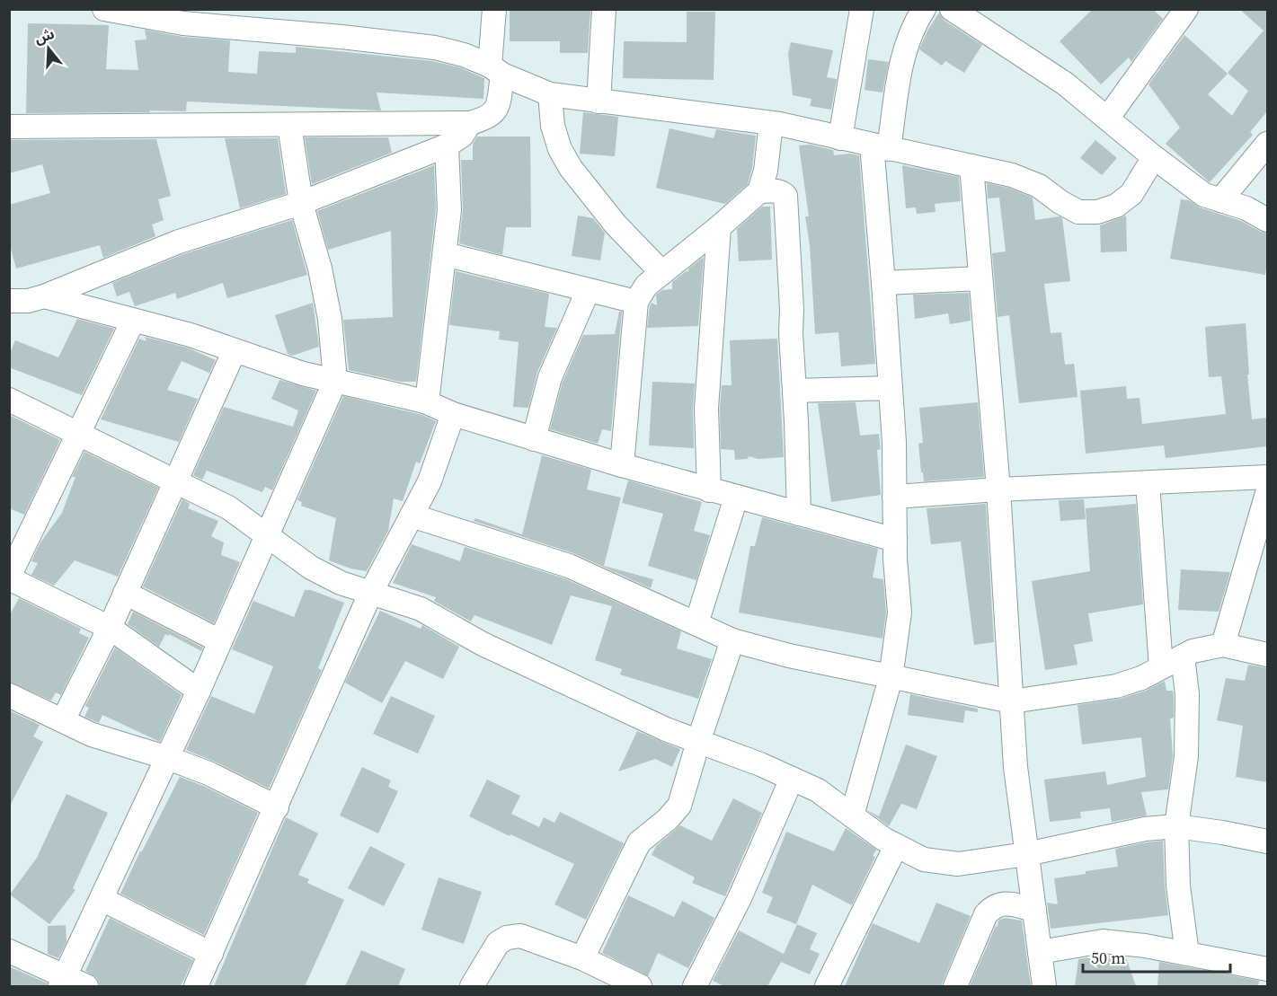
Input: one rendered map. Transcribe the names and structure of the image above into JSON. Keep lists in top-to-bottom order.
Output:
{
  "scale_bar": "50 m",
  "north": "top"
}
